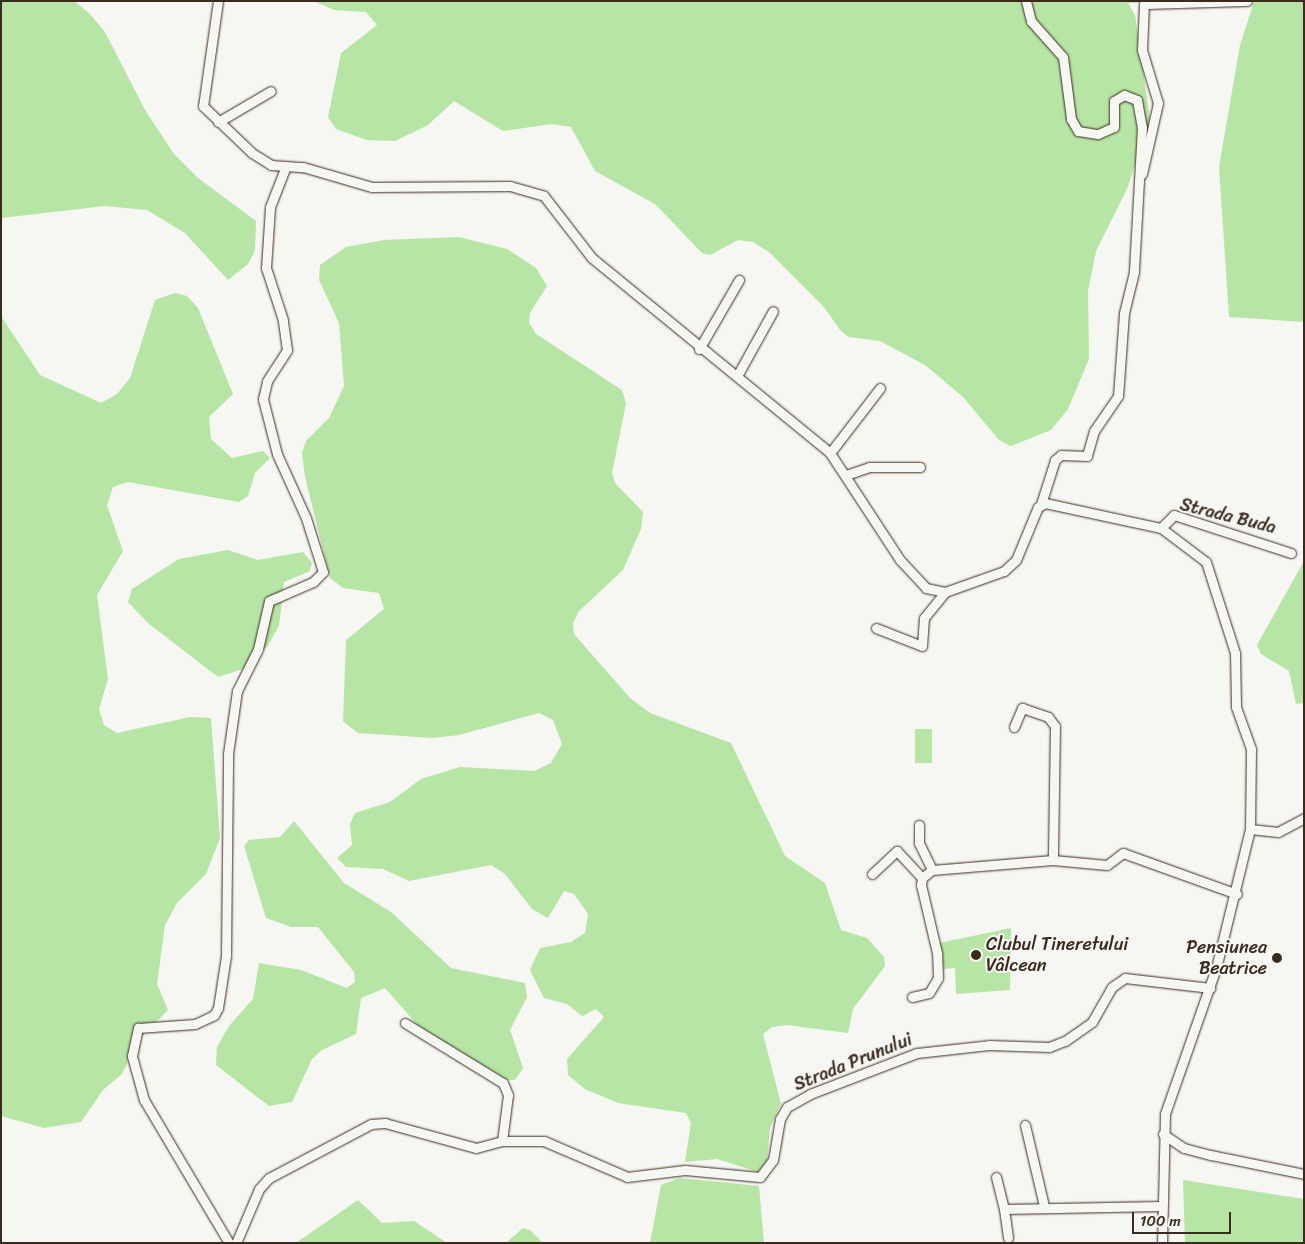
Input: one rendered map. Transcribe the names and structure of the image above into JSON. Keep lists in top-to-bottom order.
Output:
{
  "streets": {
    "street": ["Strada Buda", "Strada Prunului"]
  },
  "crossings": [
    ["Strada Buda", "Strada Prunului"]
  ],
  "places": ["Clubul Tineretului Vâlcean", "Pensiunea Beatrice"],
  "scale_bar": "100 m"
}
